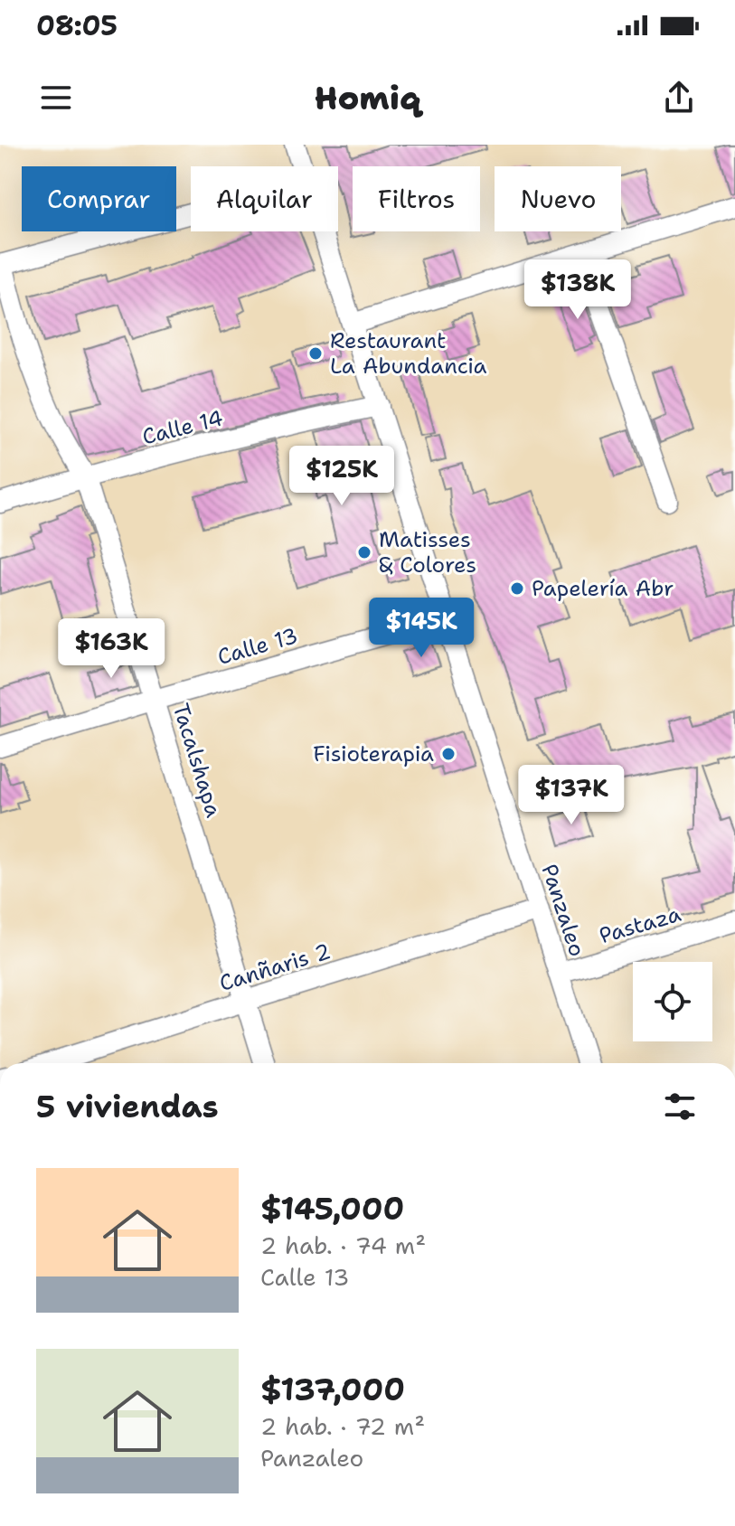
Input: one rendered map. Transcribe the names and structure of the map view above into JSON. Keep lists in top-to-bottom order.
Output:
{
  "streets": {
    "street": [
      "Calle 14",
      "Calle 13",
      "Tacalshapa",
      "Panzaleo",
      "Pastaza",
      "Canñaris 2"
    ]
  },
  "crossings": [
    ["Calle 14", "Tacalshapa"],
    ["Calle 14", "Panzaleo"],
    ["Calle 13", "Tacalshapa"],
    ["Calle 13", "Panzaleo"],
    ["Tacalshapa", "Canñaris 2"],
    ["Panzaleo", "Pastaza"],
    ["Panzaleo", "Canñaris 2"]
  ],
  "places": [
    "Restaurant La Abundancia",
    "Matisses & Colores",
    "Papelería Abr",
    "Fisioterapia"
  ],
  "page": {
    "status": "08:05",
    "header": "Homiq",
    "chip": [
      "Comprar",
      "Alquilar",
      "Filtros",
      "Nuevo"
    ],
    "price": [
      "$138K",
      "$125K",
      "$145K",
      "$163K",
      "$137K"
    ],
    "heading": "5 viviendas",
    "list": [
      {
        "name": "$145,000",
        "note": "2 hab. · 74 m² · Calle 13"
      },
      {
        "name": "$137,000",
        "note": "2 hab. · 72 m² · Panzaleo"
      }
    ]
  }
}
